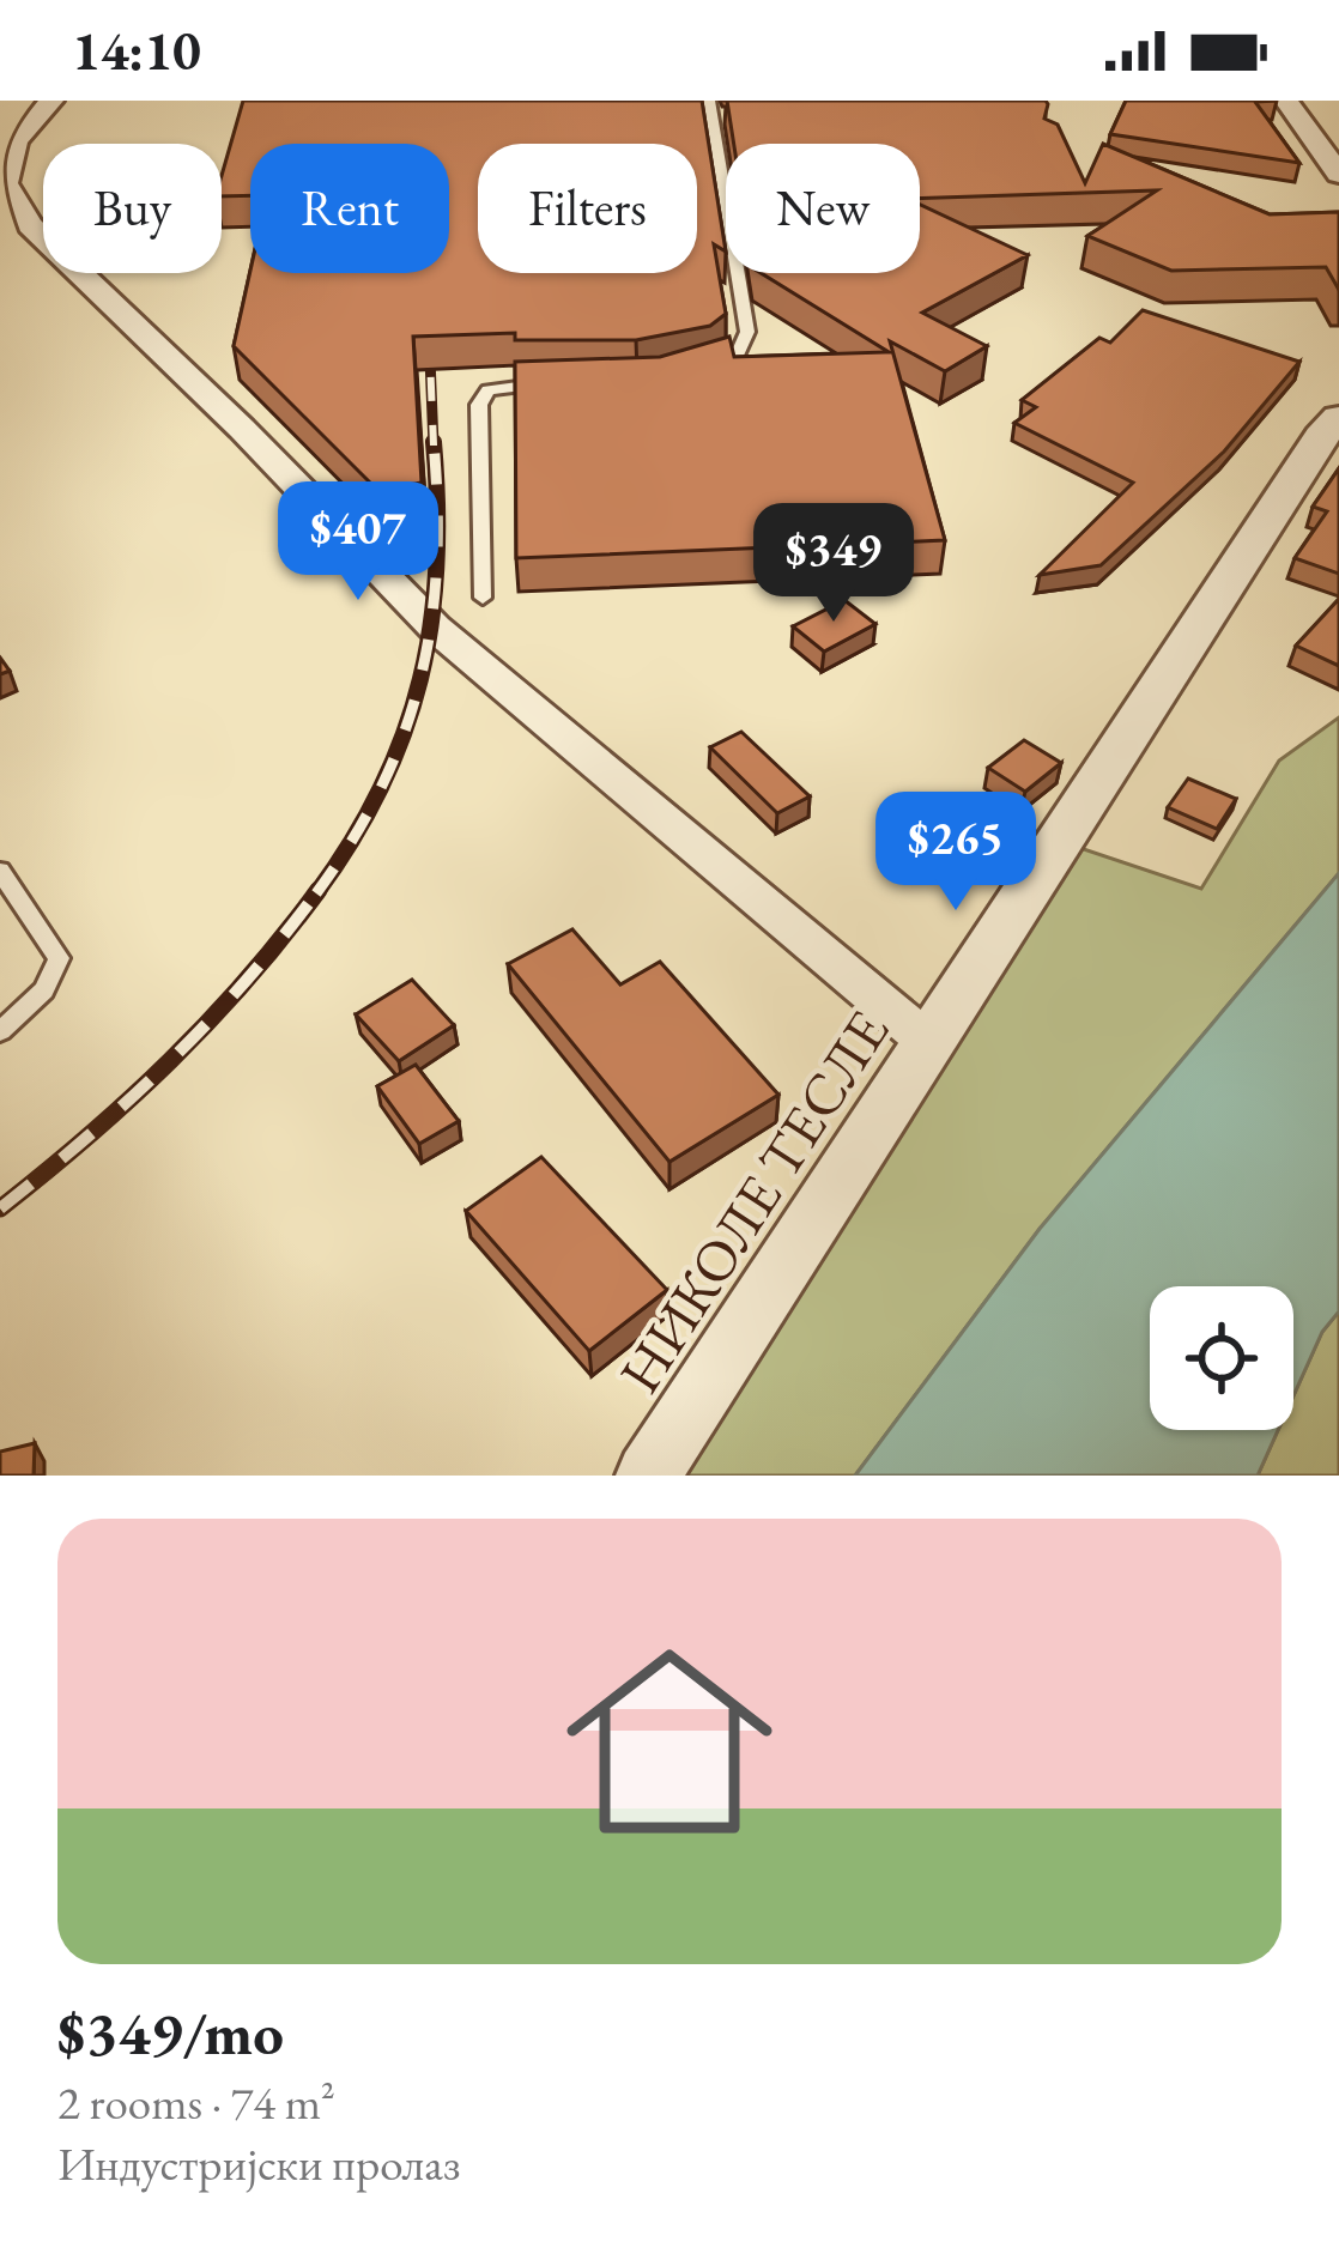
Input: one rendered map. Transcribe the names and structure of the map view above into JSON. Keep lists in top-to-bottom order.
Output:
{
  "streets": {
    "street": ["НИКОЛЕ ТЕСЛЕ"]
  },
  "page": {
    "status": "14:10",
    "chip": [
      "Buy",
      "Rent",
      "Filters",
      "New"
    ],
    "price": ["$407", "$349", "$265"],
    "list": [
      {
        "name": "$349/mo",
        "note": "2 rooms · 74 m² · Индустријски пролаз"
      }
    ]
  }
}
